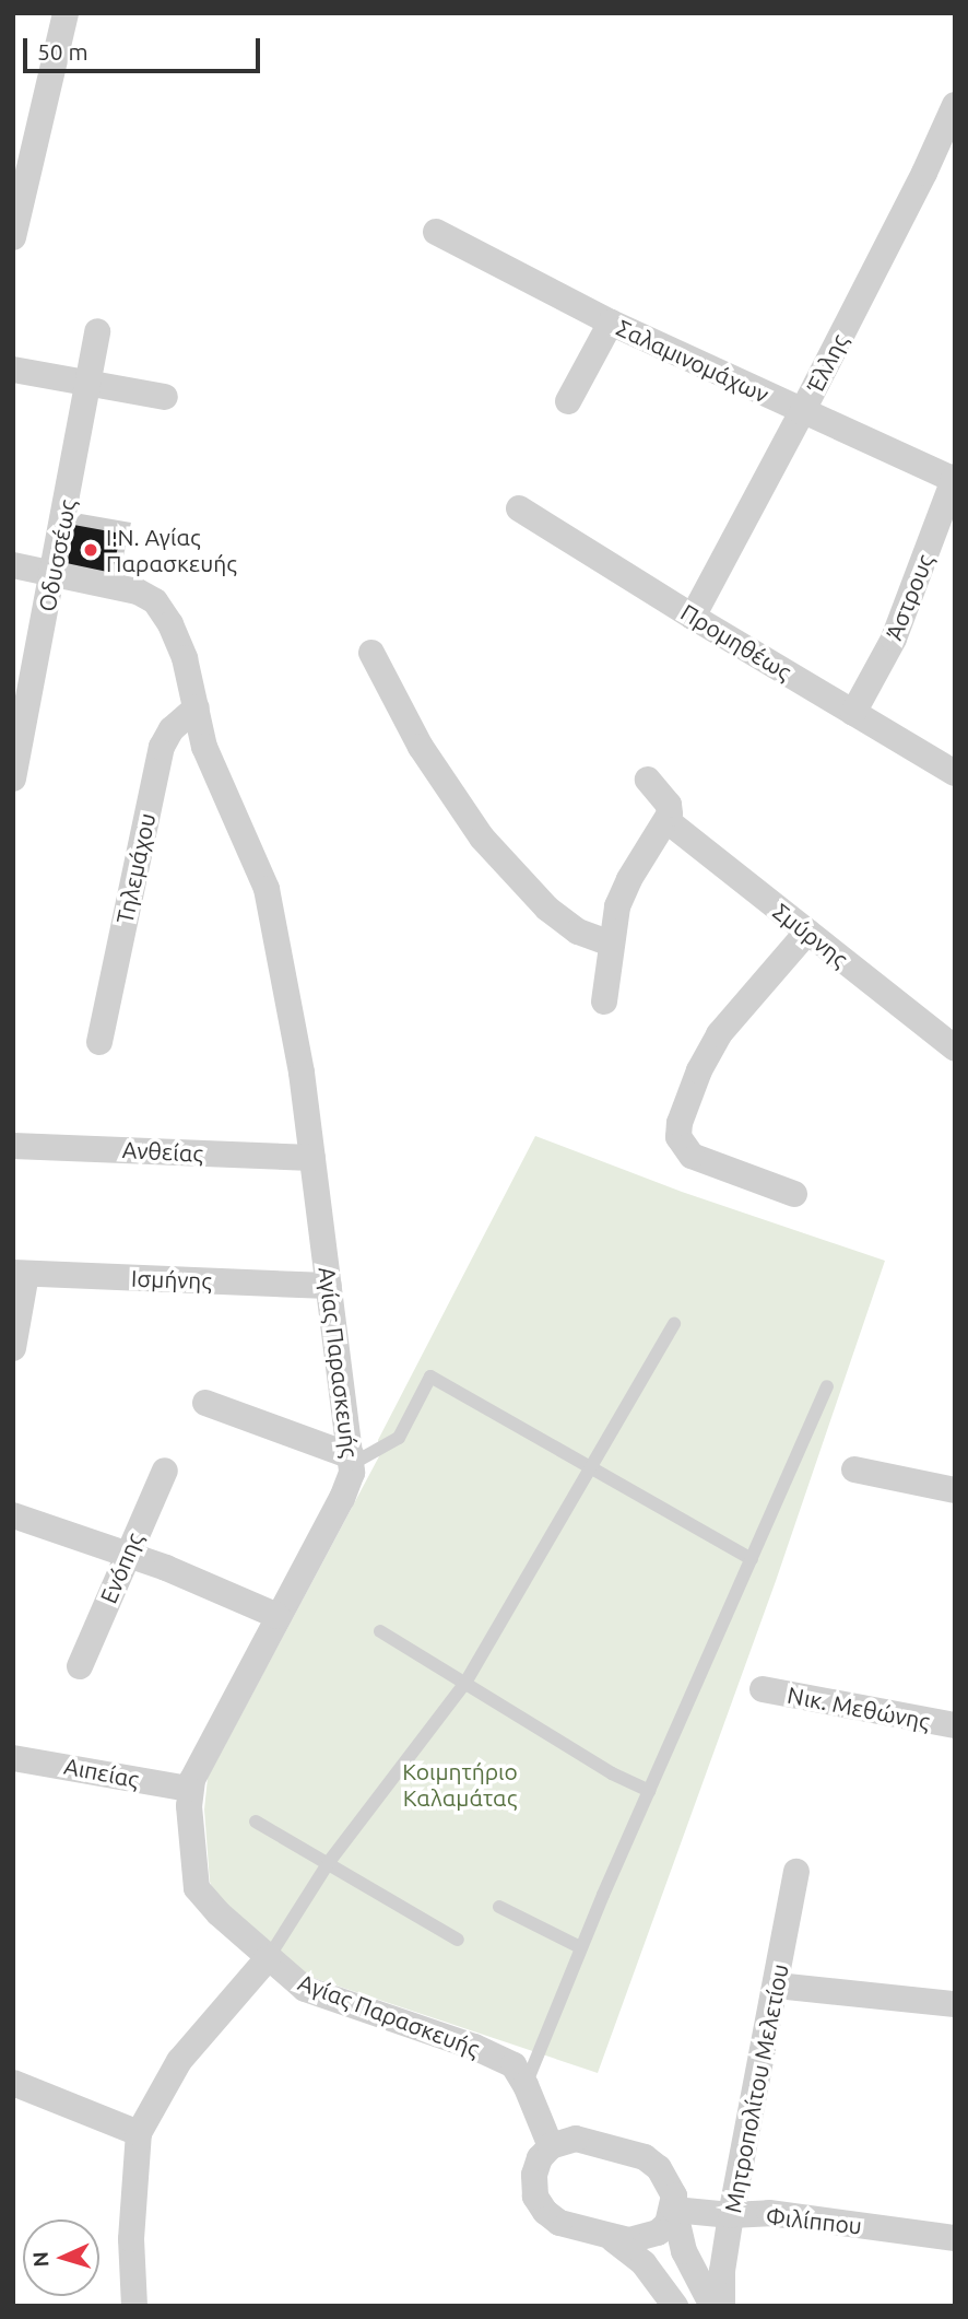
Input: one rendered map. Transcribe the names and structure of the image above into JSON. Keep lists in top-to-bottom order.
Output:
{
  "streets": {
    "street": [
      "Σαλαμινομάχων",
      "Έλλης",
      "Οδυσσέως",
      "Άστρους",
      "Προμηθέως",
      "Τηλεμάχου",
      "Σμύρνης",
      "Ανθείας",
      "Ισμήνης",
      "Αγίας Παρασκευής",
      "Ενόπης",
      "Νικ. Μεθώνης",
      "Αιπείας",
      "Μητροπολίτου Μελετίου",
      "Φιλίππου"
    ]
  },
  "crossings": [
    ["Σαλαμινομάχων", "Έλλης"],
    ["Σαλαμινομάχων", "Άστρους"],
    ["Έλλης", "Προμηθέως"],
    ["Οδυσσέως", "Αγίας Παρασκευής"],
    ["Άστρους", "Προμηθέως"],
    ["Τηλεμάχου", "Αγίας Παρασκευής"],
    ["Ανθείας", "Αγίας Παρασκευής"],
    ["Ισμήνης", "Αγίας Παρασκευής"],
    ["Αγίας Παρασκευής", "Αιπείας"],
    ["Αγίας Παρασκευής", "Φιλίππου"],
    ["Μητροπολίτου Μελετίου", "Φιλίππου"]
  ],
  "parks": ["Κοιμητήριο Καλαμάτας"],
  "places": ["Ι.Ν. Αγίας Παρασκευής"],
  "scale_bar": "50 m",
  "north": "left"
}
